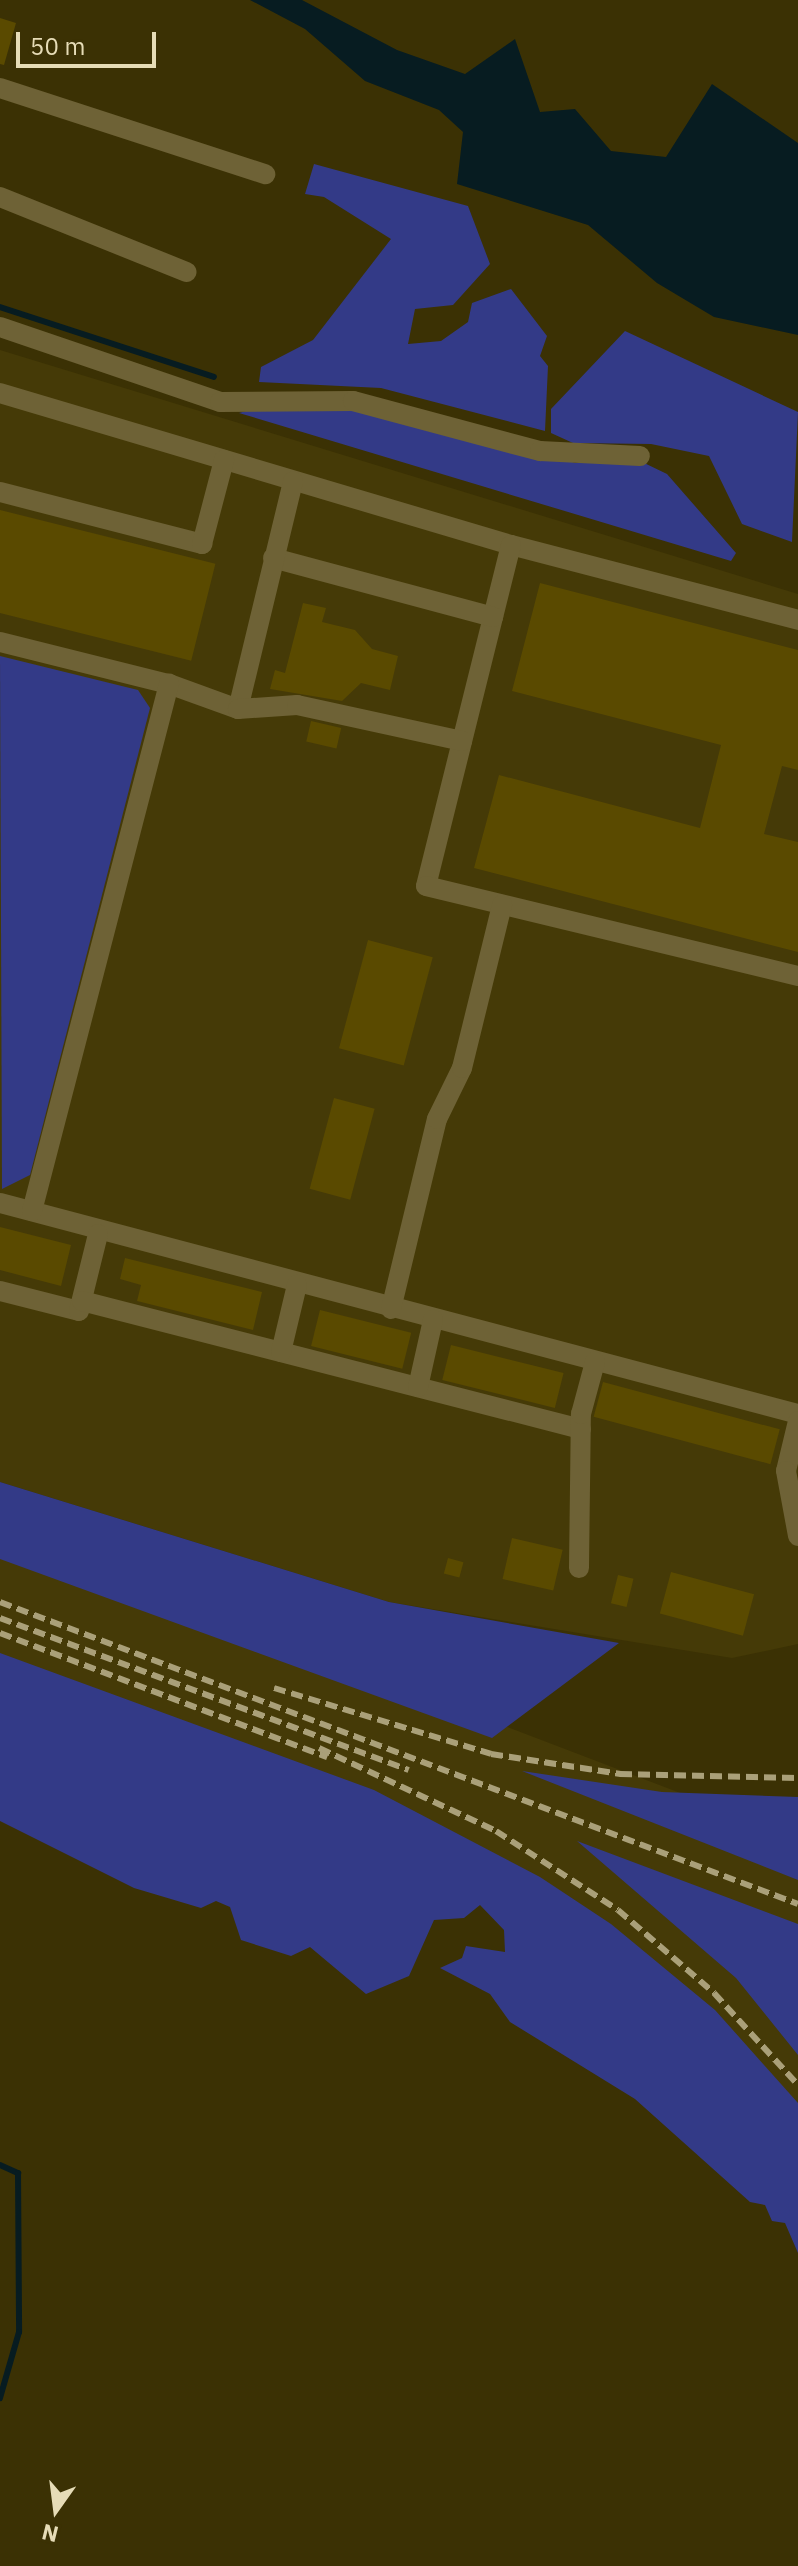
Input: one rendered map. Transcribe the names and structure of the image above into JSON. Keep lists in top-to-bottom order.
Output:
{
  "scale_bar": "50 m",
  "north": "bottom"
}
